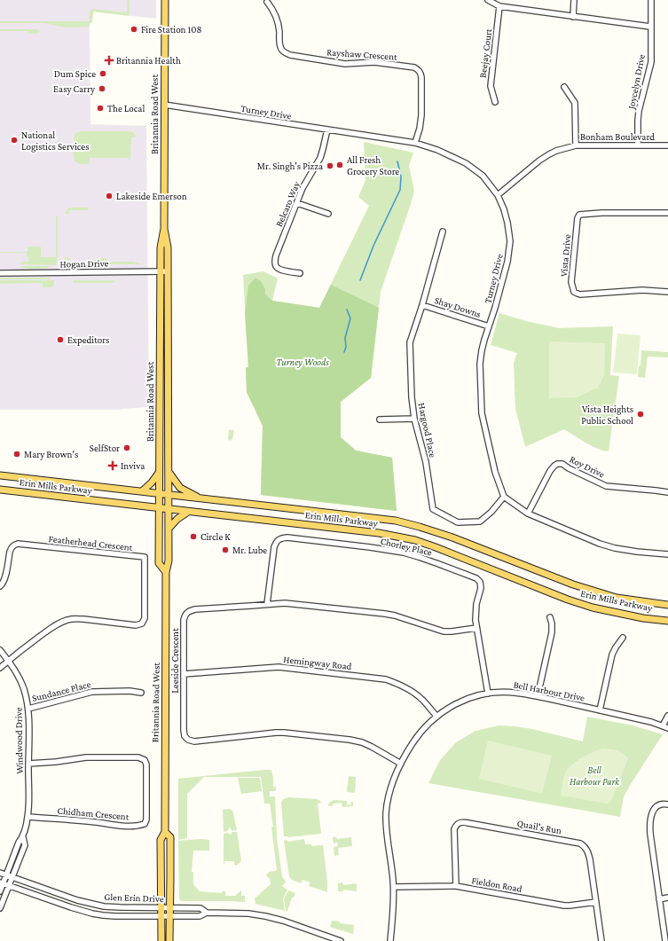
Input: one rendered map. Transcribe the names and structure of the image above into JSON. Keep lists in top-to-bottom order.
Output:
{
  "streets": {
    "main road": ["Britannia Road West", "Erin Mills Parkway"],
    "street": [
      "Beejay Court",
      "Rayshaw Crescent",
      "Joycelyn Drive",
      "Turney Drive",
      "Bonham Boulevard",
      "Belcaro Way",
      "Vista Drive",
      "Hogan Drive",
      "Shay Downs",
      "Hargood Place",
      "Roy Drive",
      "Featherhead Crescent",
      "Chorley Place",
      "Leeside Crescent",
      "Hemingway Road",
      "Sundance Place",
      "Bell Harbour Drive",
      "Windwood Drive",
      "Chidham Crescent",
      "Quail's Run",
      "Fieldon Road",
      "Glen Erin Drive"
    ]
  },
  "crossings": [
    ["Rayshaw Crescent", "Turney Drive"],
    ["Joycelyn Drive", "Bonham Boulevard"],
    ["Turney Drive", "Britannia Road West"],
    ["Turney Drive", "Bonham Boulevard"],
    ["Turney Drive", "Belcaro Way"],
    ["Turney Drive", "Shay Downs"],
    ["Turney Drive", "Hargood Place"],
    ["Britannia Road West", "Hogan Drive"],
    ["Britannia Road West", "Erin Mills Parkway"],
    ["Britannia Road West", "Glen Erin Drive"],
    ["Shay Downs", "Hargood Place"],
    ["Featherhead Crescent", "Windwood Drive"],
    ["Chorley Place", "Leeside Crescent"],
    ["Chorley Place", "Bell Harbour Drive"],
    ["Leeside Crescent", "Hemingway Road"],
    ["Leeside Crescent", "Bell Harbour Drive"],
    ["Hemingway Road", "Bell Harbour Drive"],
    ["Sundance Place", "Windwood Drive"],
    ["Bell Harbour Drive", "Fieldon Road"],
    ["Windwood Drive", "Chidham Crescent"],
    ["Windwood Drive", "Glen Erin Drive"],
    ["Quail's Run", "Fieldon Road"]
  ],
  "parks": ["Turney Woods", "Bell Harbour Park"],
  "places": {
    "other": [
      "Fire Station 108",
      "Dum Spice",
      "Easy Carry",
      "The Local",
      "National Logistics Services",
      "All Fresh Grocery Store",
      "Mr. Singh’s Pizza",
      "Lakeside Emerson",
      "Expeditors",
      "Vista Heights Public School",
      "SelfStor",
      "Mary Brown's",
      "Circle K",
      "Mr. Lube"
    ],
    "health": ["Britannia Health", "Inviva"]
  }
}
